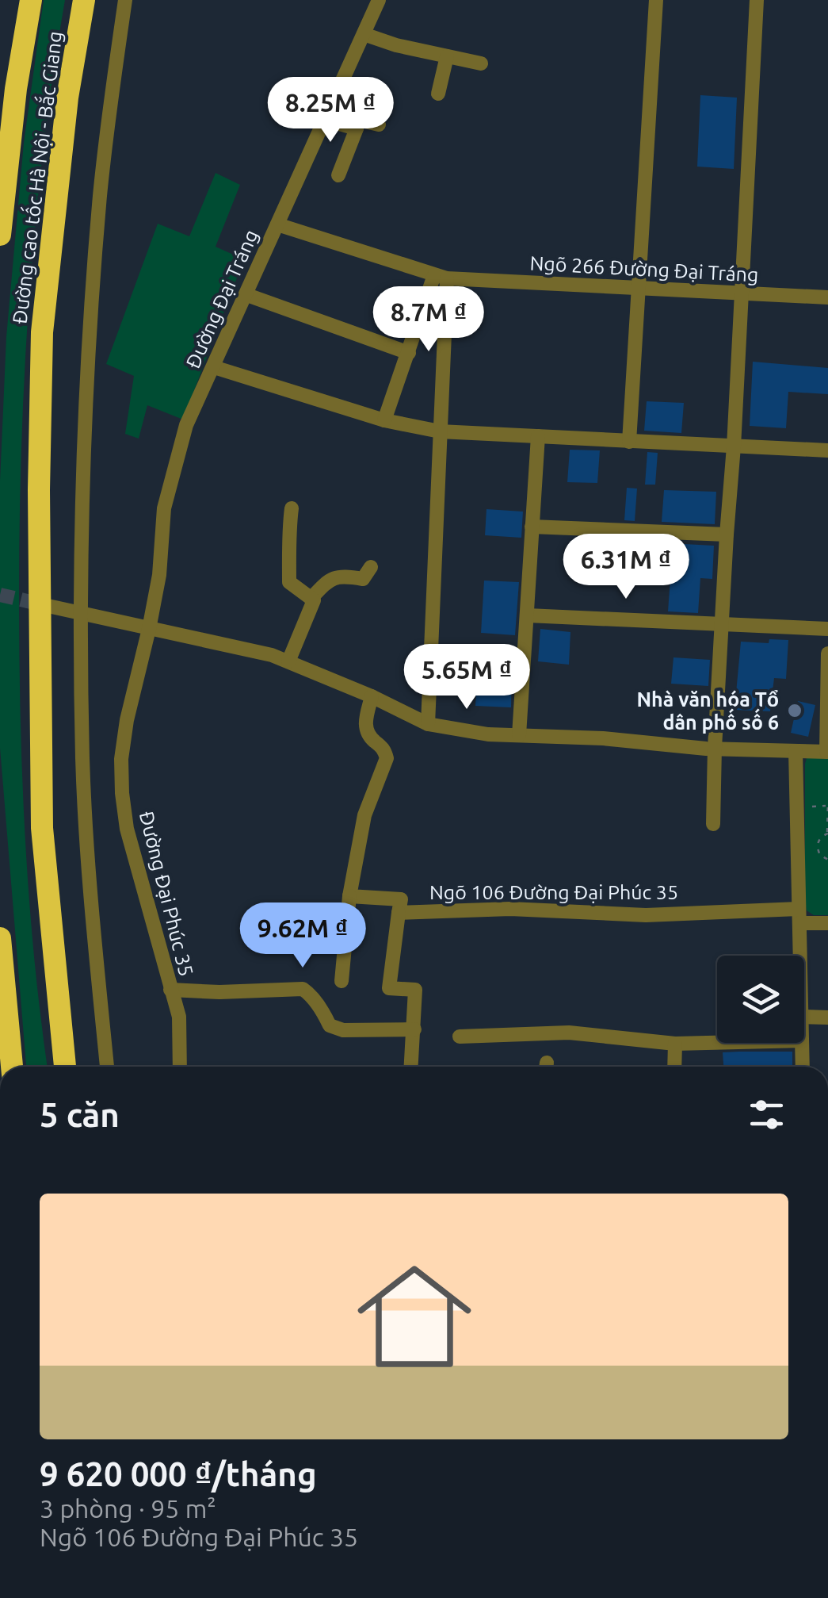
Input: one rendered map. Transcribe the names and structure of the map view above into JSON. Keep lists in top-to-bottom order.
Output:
{
  "streets": {
    "highway": ["Đường cao tốc Hà Nội - Bắc Giang"],
    "street": [
      "Ngõ 266 Đường Đại Tráng",
      "Đường Đại Tráng",
      "Ngõ 106 Đường Đại Phúc 35",
      "Đường Đại Phúc 35"
    ]
  },
  "crossings": [
    ["Ngõ 266 Đường Đại Tráng", "Đường Đại Tráng"],
    ["Đường Đại Tráng", "Đường Đại Phúc 35"]
  ],
  "places": ["Nhà văn hóa Tổ dân phố số 6"],
  "page": {
    "price": [
      "8.25M ₫",
      "8.7M ₫",
      "6.31M ₫",
      "5.65M ₫",
      "9.62M ₫"
    ],
    "heading": "5 căn",
    "list": [
      {
        "name": "9 620 000 ₫/tháng",
        "note": "3 phòng · 95 m² · Ngõ 106 Đường Đại Phúc 35"
      }
    ]
  }
}
